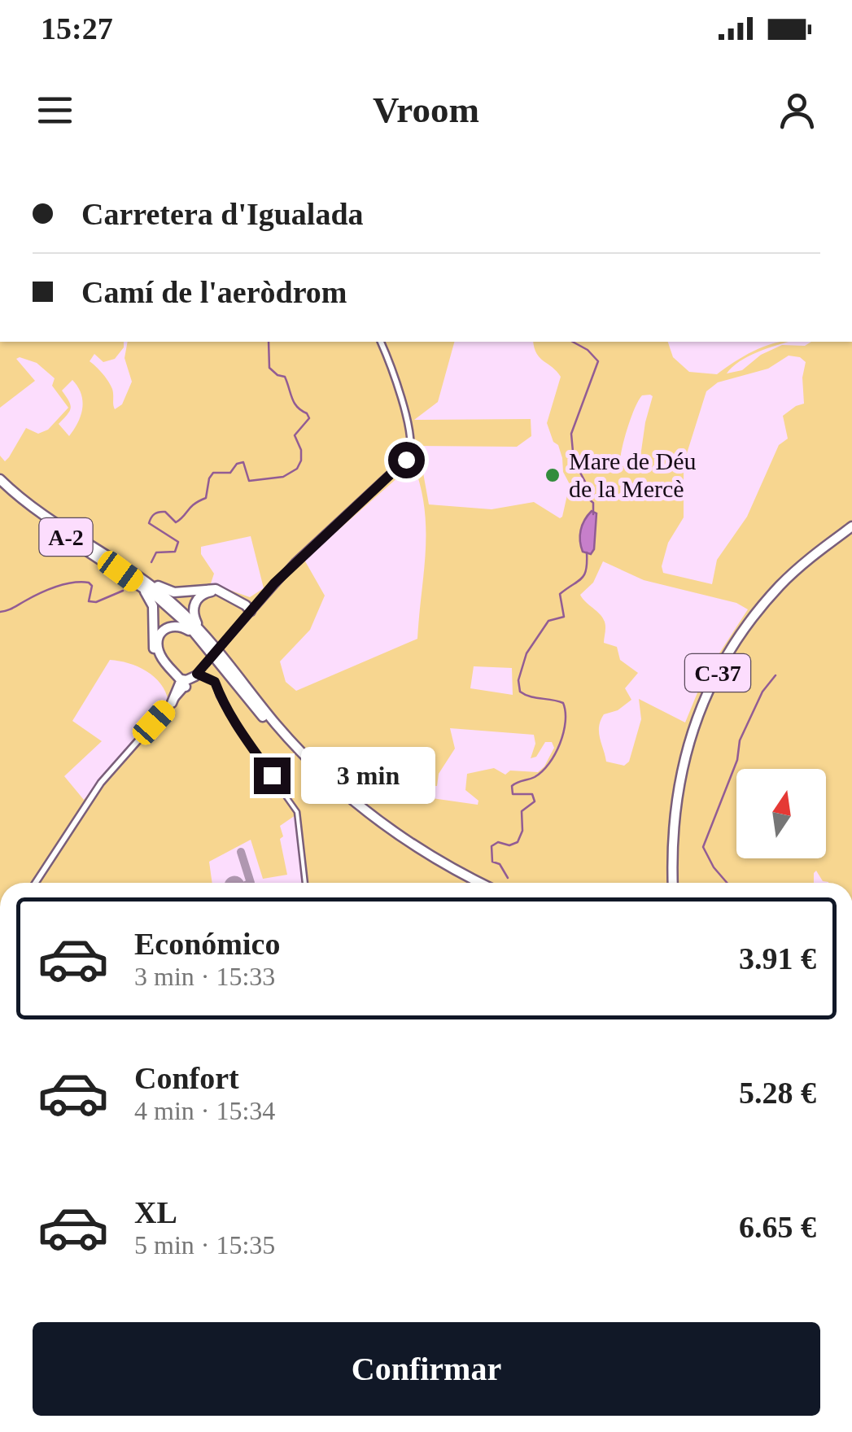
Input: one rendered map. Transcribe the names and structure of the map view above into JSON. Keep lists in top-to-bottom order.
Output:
{
  "streets": {
    "highway": ["A-2", "C-37"]
  },
  "places": ["Mare de Déu de la Mercè"],
  "north": "top",
  "page": {
    "status": "15:27",
    "header": "Vroom",
    "banner": ["Carretera d'Igualada", "Camí de l'aeròdrom"],
    "bubble": "3 min",
    "list": [
      {
        "name": "Económico",
        "note": "3 min · 15:33",
        "value": "3.91 €"
      },
      {
        "name": "Confort",
        "note": "4 min · 15:34",
        "value": "5.28 €"
      },
      {
        "name": "XL",
        "note": "5 min · 15:35",
        "value": "6.65 €"
      }
    ],
    "buttons": "Confirmar"
  }
}
